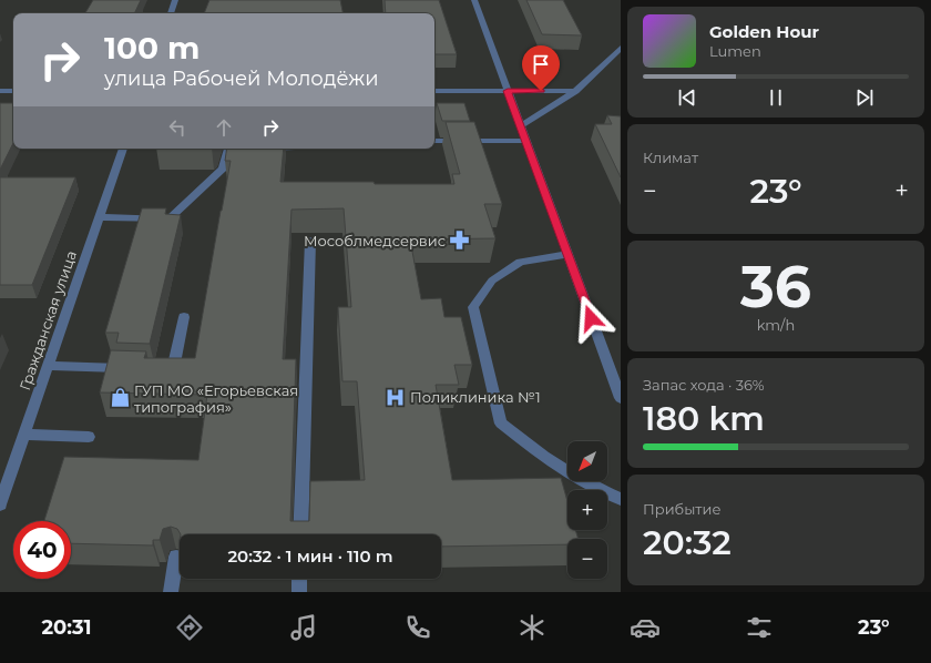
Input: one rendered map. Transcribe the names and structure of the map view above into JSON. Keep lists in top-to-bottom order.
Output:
{
  "streets": {
    "street": ["Гражданская улица"]
  },
  "places": {
    "pharmacy": ["Мособлмедсервис"],
    "hospital": ["Поликлиника №1"],
    "shop": ["ГУП МО «Егорьевская типография»"]
  },
  "north": "bottom left",
  "page": {
    "turn": ["100 m", "улица Рабочей Молодёжи"],
    "song": ["Golden Hour", "Lumen"],
    "tile": [
      "Климат",
      ["36", "km/h"],
      ["Запас хода · 36%", "180 km"],
      ["Прибытие", "20:32"]
    ],
    "heat": ["−", "23°", "+"],
    "map_buttons": ["+", "−"],
    "limit": "40",
    "trip": "20:32 · 1 мин · 110 m",
    "tabs": ["20:31", "23°"]
  }
}
